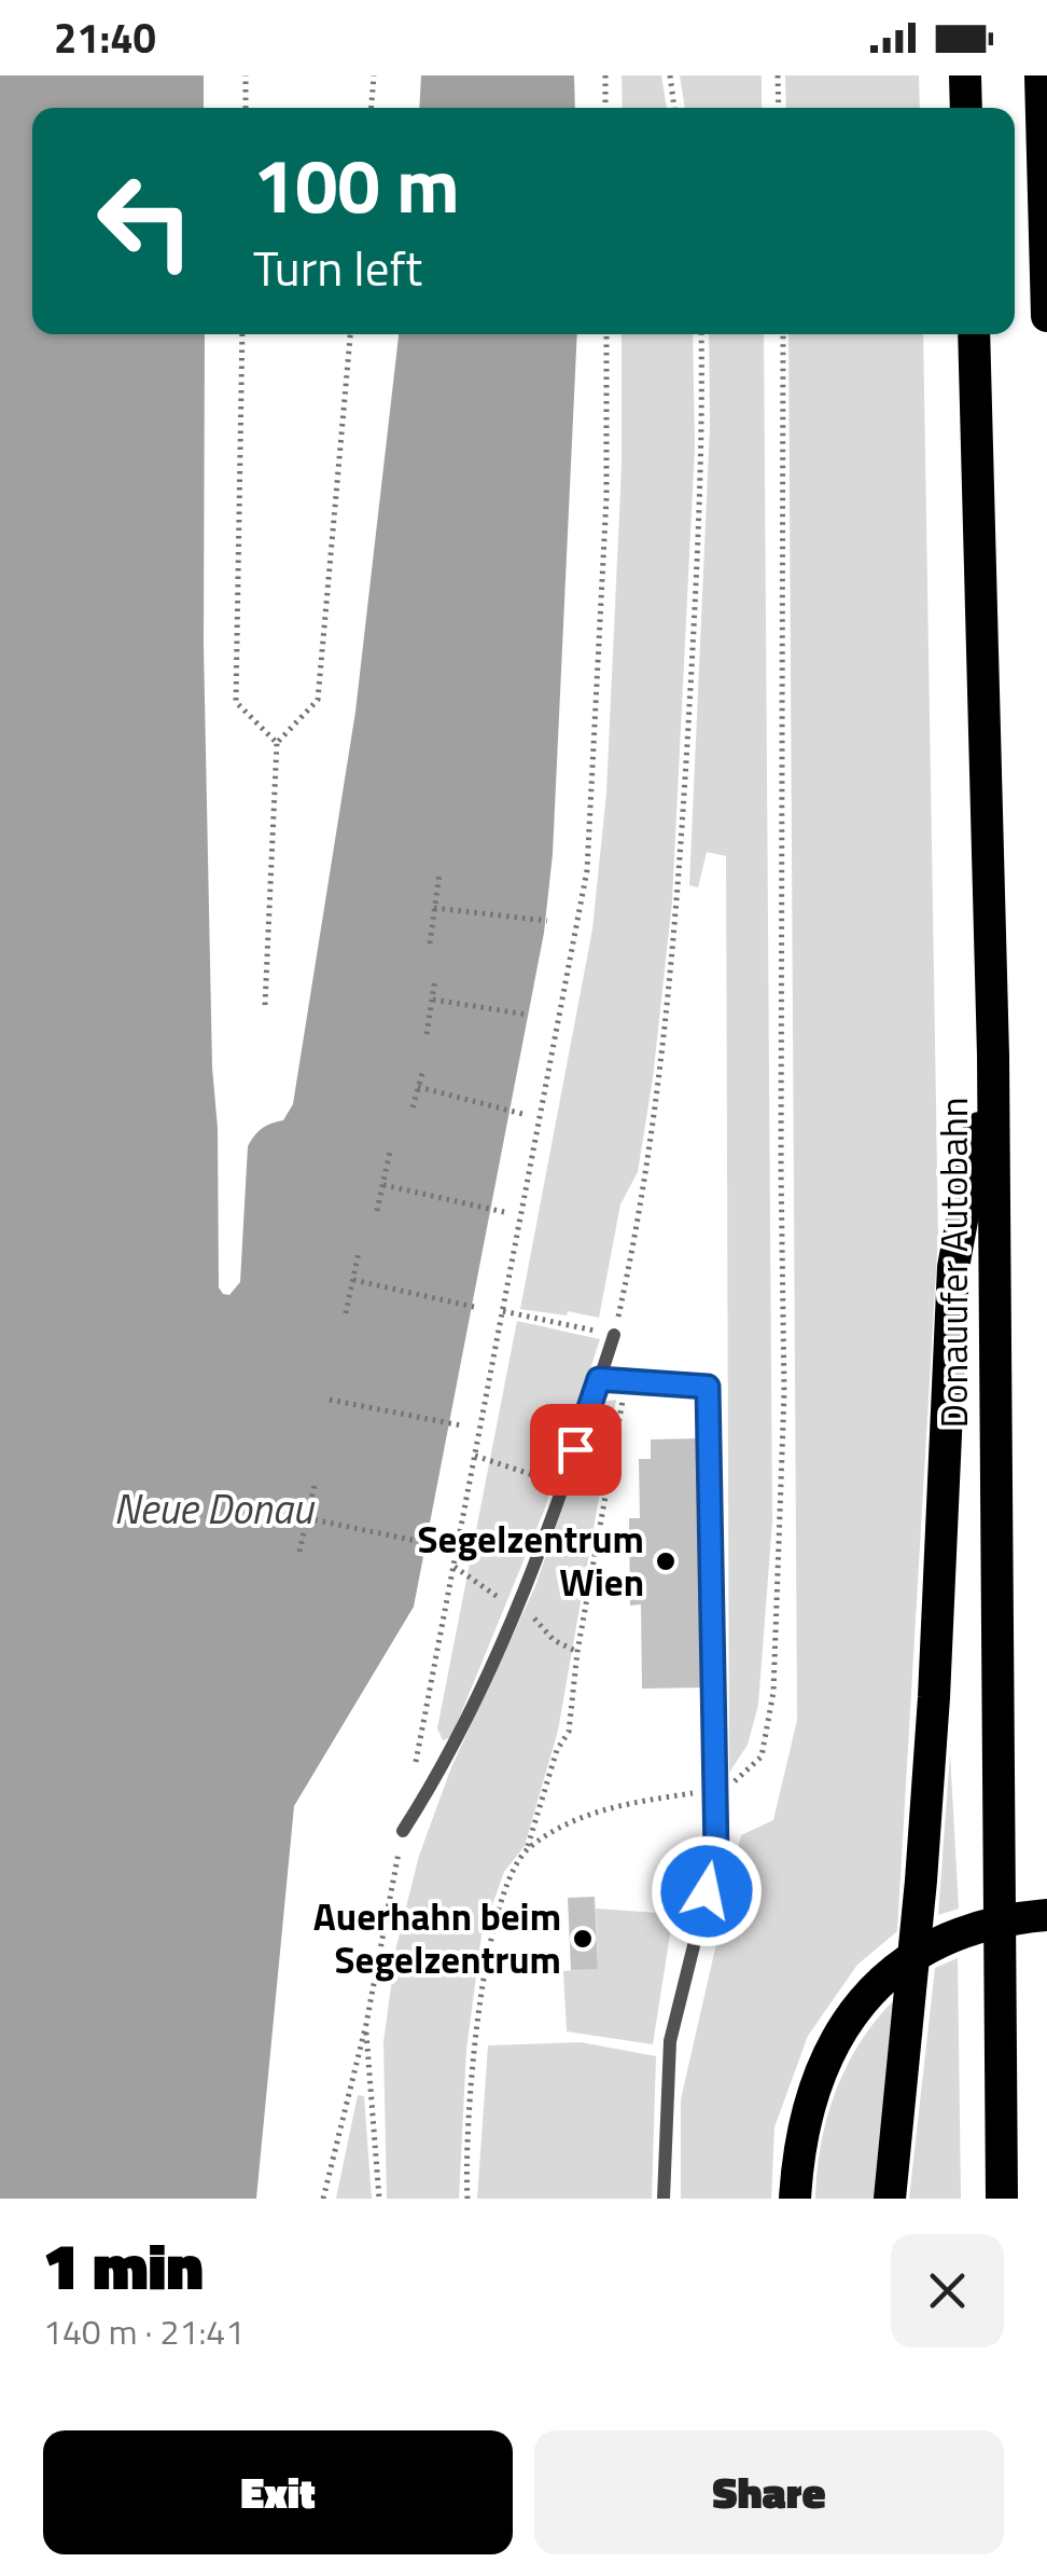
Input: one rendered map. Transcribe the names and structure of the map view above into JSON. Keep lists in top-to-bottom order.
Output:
{
  "streets": {
    "highway": ["Donauufer Autobahn"]
  },
  "water": ["Neue Donau"],
  "places": ["Segelzentrum Wien", "Auerhahn beim Segelzentrum"],
  "page": {
    "status": "21:40",
    "turn": ["100 m", "Turn left"],
    "heading": ["1 min", "140 m · 21:41"],
    "buttons": ["Exit", "Share"]
  }
}
